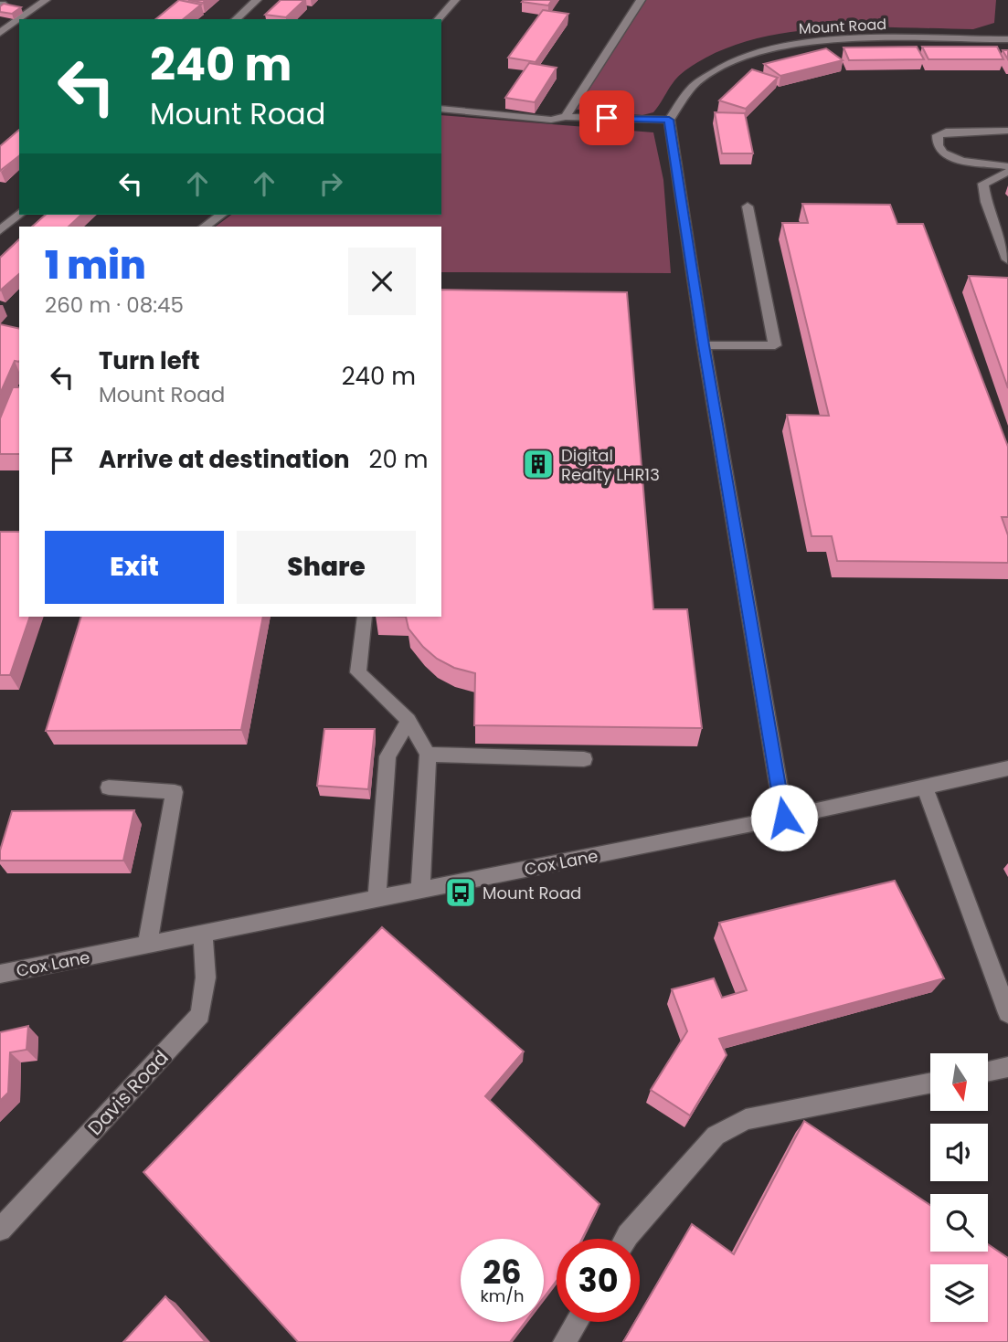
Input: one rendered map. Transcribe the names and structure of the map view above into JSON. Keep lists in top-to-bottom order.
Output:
{
  "streets": {
    "street": ["Mount Road", "Cox Lane", "Davis Road"]
  },
  "crossings": [
    ["Cox Lane", "Davis Road"]
  ],
  "places": {
    "building": ["Digital Realty LHR13"],
    "bus stop": ["Mount Road"]
  },
  "north": "bottom",
  "page": {
    "turn": ["240 m", "Mount Road"],
    "heading": ["1 min", "260 m · 08:45"],
    "list": [
      {
        "name": "Turn left",
        "note": "Mount Road",
        "value": "240 m"
      },
      {
        "name": "Arrive at destination",
        "value": "20 m"
      }
    ],
    "buttons": ["Exit", "Share"],
    "speed": "26 km/h",
    "limit": "30"
  }
}
